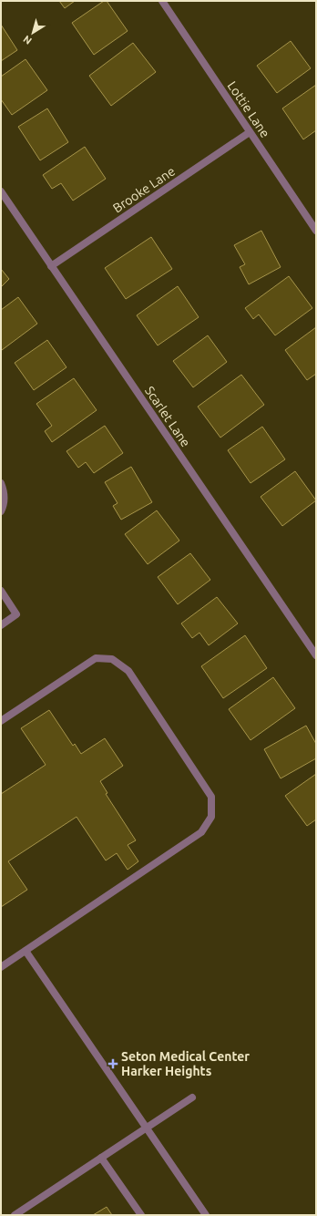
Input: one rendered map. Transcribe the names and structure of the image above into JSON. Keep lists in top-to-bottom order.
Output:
{
  "streets": {
    "street": ["Lottie Lane", "Brooke Lane", "Scarlet Lane"]
  },
  "crossings": [
    ["Lottie Lane", "Brooke Lane"],
    ["Brooke Lane", "Scarlet Lane"]
  ],
  "places": {
    "health": ["Seton Medical Center Harker Heights"]
  },
  "north": "bottom left"
}
